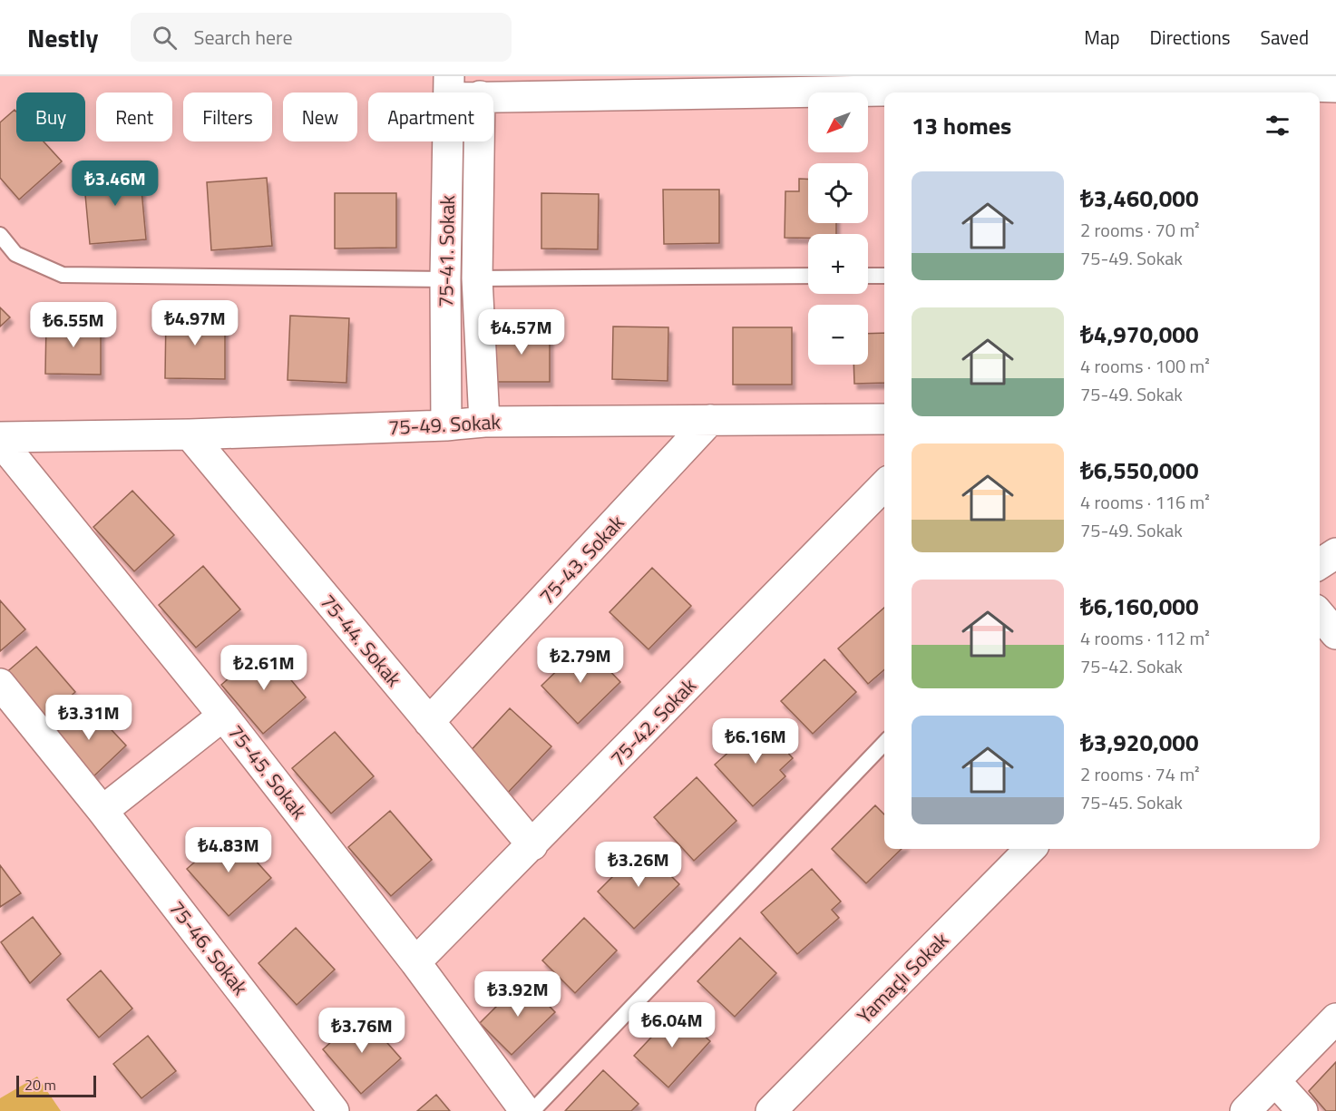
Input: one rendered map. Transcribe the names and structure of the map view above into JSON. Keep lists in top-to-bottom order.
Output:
{
  "streets": {
    "street": [
      "75-41. Sokak",
      "75-49. Sokak",
      "75-43. Sokak",
      "75-44. Sokak",
      "75-42. Sokak",
      "75-45. Sokak",
      "75-46. Sokak",
      "Yamaçlı Sokak"
    ]
  },
  "crossings": [
    ["75-41. Sokak", "75-49. Sokak"],
    ["75-49. Sokak", "75-43. Sokak"],
    ["75-49. Sokak", "75-44. Sokak"],
    ["75-49. Sokak", "75-45. Sokak"],
    ["75-43. Sokak", "75-44. Sokak"],
    ["75-44. Sokak", "75-42. Sokak"],
    ["75-42. Sokak", "75-45. Sokak"]
  ],
  "scale_bar": "20 m",
  "north": "bottom left",
  "page": {
    "header": "Nestly",
    "search": "Search here",
    "nav": ["Map", "Directions", "Saved"],
    "map_buttons": ["+", "−"],
    "chip": [
      "Buy",
      "Rent",
      "Filters",
      "New",
      "Apartment"
    ],
    "heading": "13 homes",
    "list": [
      {
        "name": "₺3,460,000",
        "note": "2 rooms · 70 m² · 75-49. Sokak"
      },
      {
        "name": "₺4,970,000",
        "note": "4 rooms · 100 m² · 75-49. Sokak"
      },
      {
        "name": "₺6,550,000",
        "note": "4 rooms · 116 m² · 75-49. Sokak"
      },
      {
        "name": "₺6,160,000",
        "note": "4 rooms · 112 m² · 75-42. Sokak"
      },
      {
        "name": "₺3,920,000",
        "note": "2 rooms · 74 m² · 75-45. Sokak"
      }
    ],
    "price": [
      "₺3.46M",
      "₺4.97M",
      "₺6.55M",
      "₺4.57M",
      "₺2.79M",
      "₺2.61M",
      "₺3.31M",
      "₺6.16M",
      "₺4.83M",
      "₺3.26M",
      "₺3.92M",
      "₺6.04M",
      "₺3.76M"
    ],
    "scale": "20 m"
  }
}
